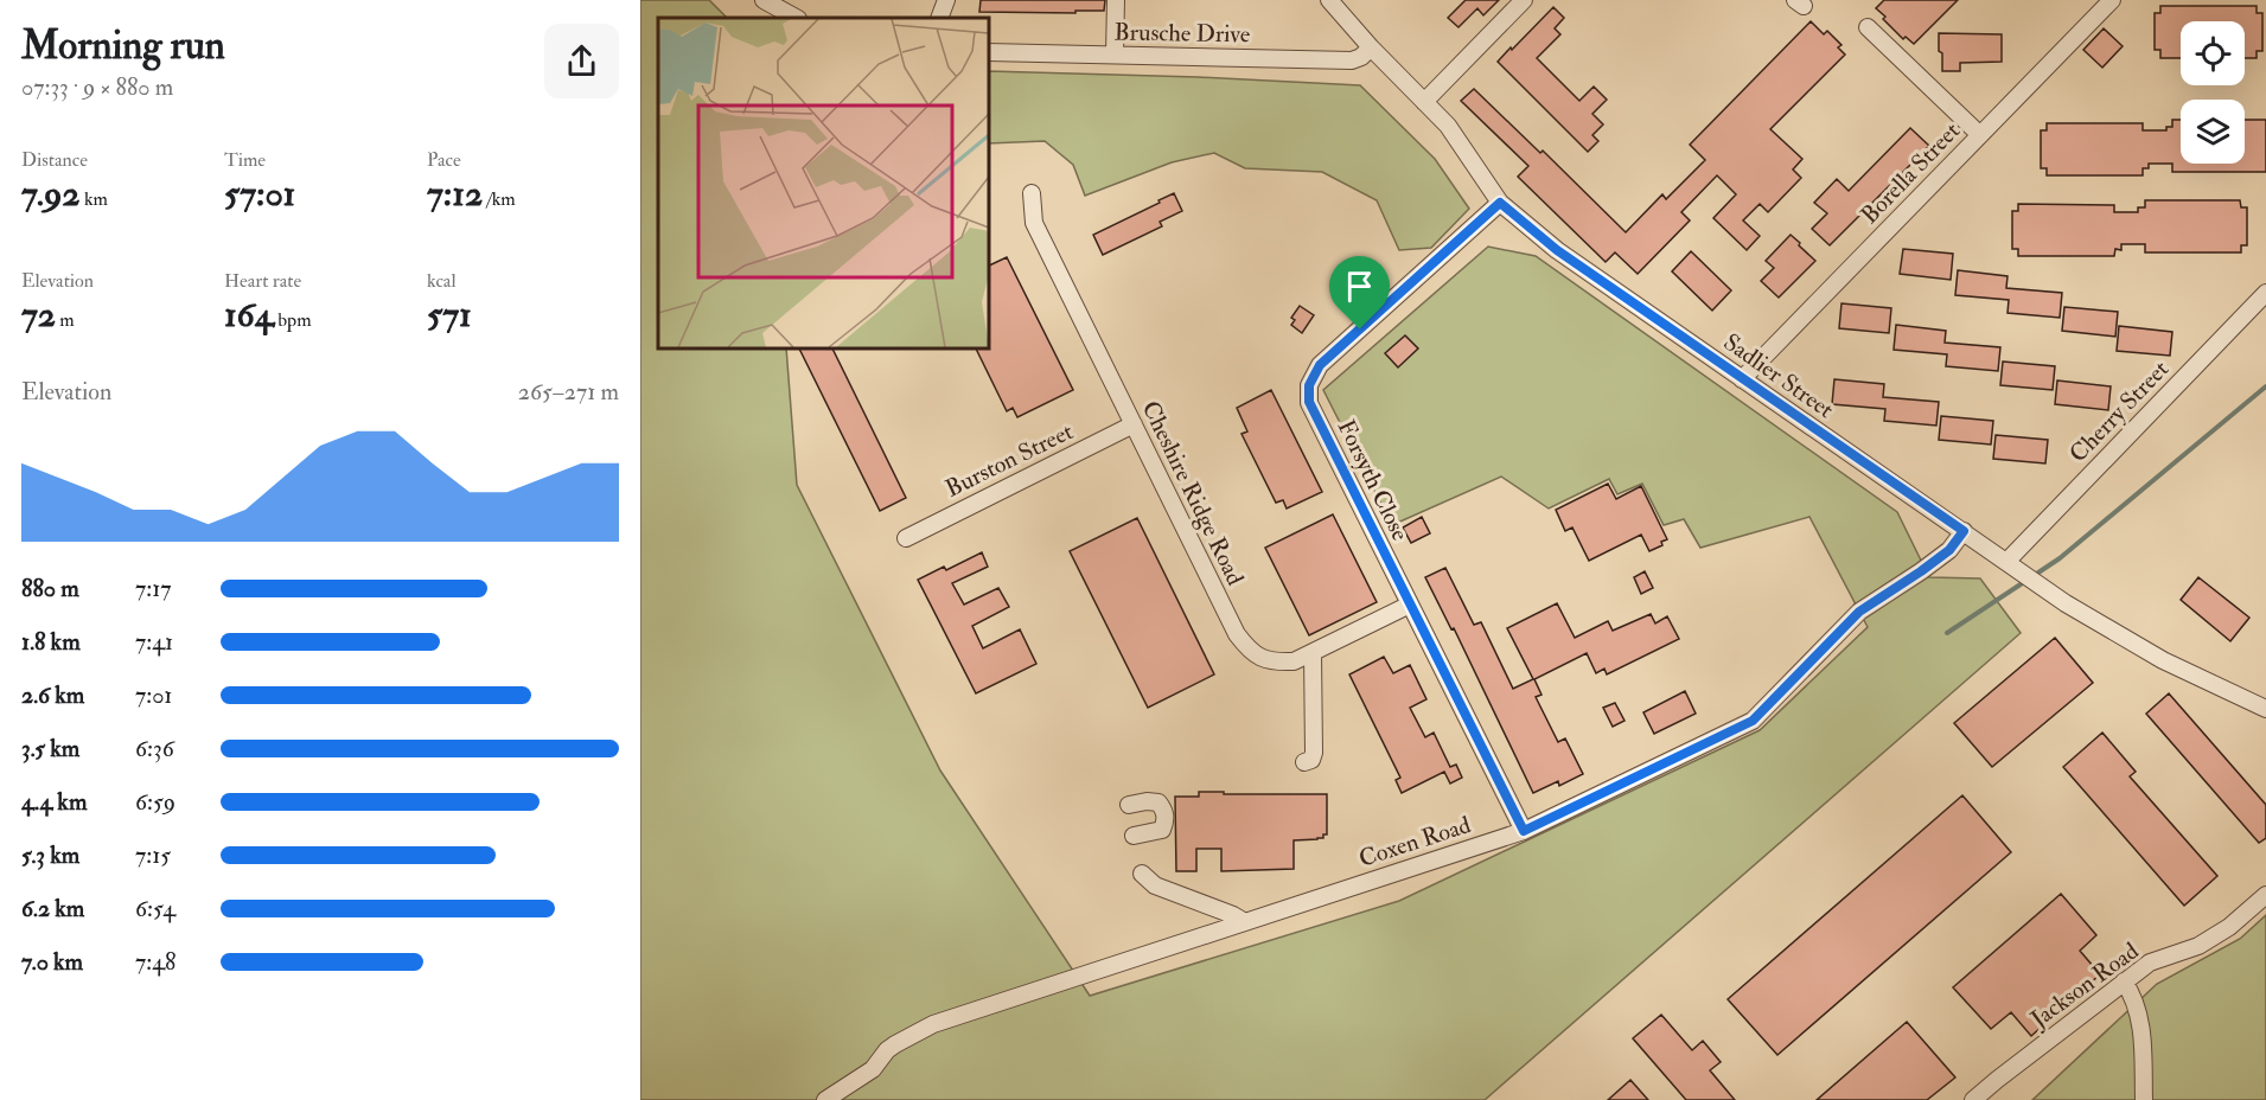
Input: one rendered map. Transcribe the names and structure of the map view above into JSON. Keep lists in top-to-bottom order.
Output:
{
  "streets": {
    "lane": [
      "Brusche Drive",
      "Borella Street",
      "Sadlier Street",
      "Cherry Street",
      "Burston Street",
      "Forsyth Close",
      "Cheshire Ridge Road",
      "Coxen Road",
      "Jackson Road"
    ]
  },
  "crossings": [
    ["Brusche Drive", "Sadlier Street"],
    ["Borella Street", "Sadlier Street"],
    ["Sadlier Street", "Cherry Street"],
    ["Sadlier Street", "Forsyth Close"],
    ["Sadlier Street", "Coxen Road"],
    ["Burston Street", "Cheshire Ridge Road"],
    ["Forsyth Close", "Cheshire Ridge Road"],
    ["Forsyth Close", "Coxen Road"]
  ],
  "page": {
    "heading": ["Morning run", "07:33 · 9 × 880 m"],
    "stats": [
      ["Distance", "7.92 km"],
      ["Time", "57:01"],
      ["Pace", "7:12 /km"],
      ["Elevation", "72 m"],
      ["Heart rate", "164 bpm"],
      ["kcal", "571"]
    ],
    "chart": ["Elevation", "265–271 m"],
    "list": [
      {
        "name": "880 m",
        "note": "7:17"
      },
      {
        "name": "1.8 km",
        "note": "7:41"
      },
      {
        "name": "2.6 km",
        "note": "7:01"
      },
      {
        "name": "3.5 km",
        "note": "6:36"
      },
      {
        "name": "4.4 km",
        "note": "6:59"
      },
      {
        "name": "5.3 km",
        "note": "7:15"
      },
      {
        "name": "6.2 km",
        "note": "6:54"
      },
      {
        "name": "7.0 km",
        "note": "7:48"
      }
    ]
  }
}
